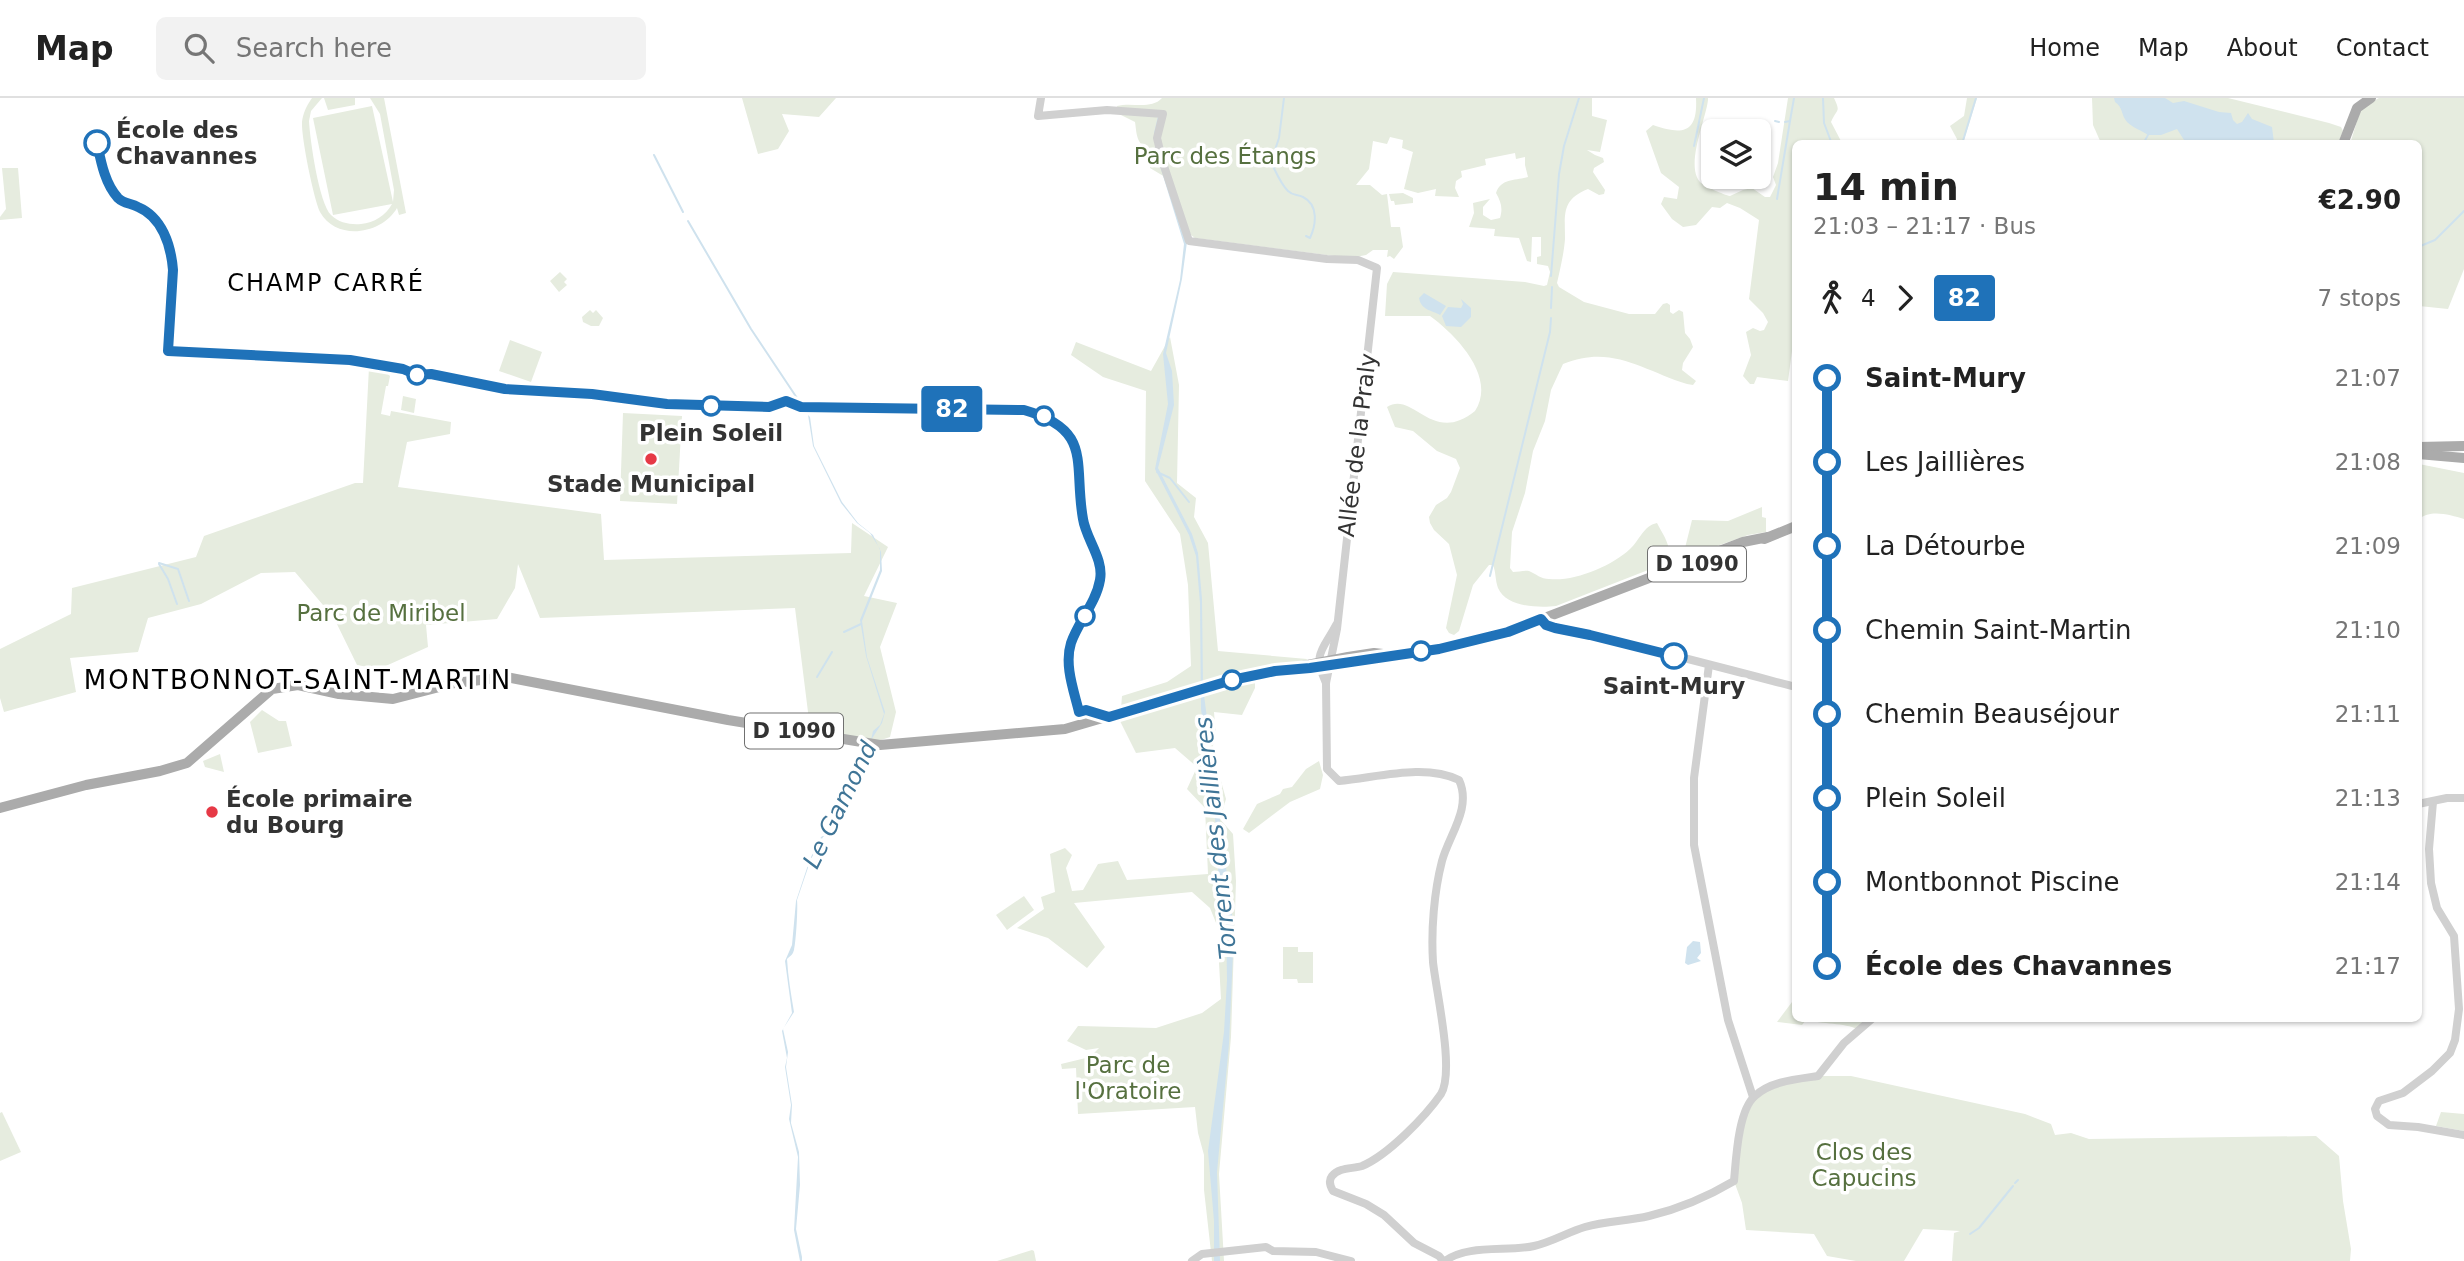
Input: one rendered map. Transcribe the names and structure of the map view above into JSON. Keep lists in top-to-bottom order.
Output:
{
  "streets": {
    "main road": ["D 1090"],
    "street": ["Allée de la Praly"]
  },
  "crossings": [
    ["Allée de la Praly", "D 1090"]
  ],
  "districts": ["CHAMP CARRÉ", "MONTBONNOT-SAINT-MARTIN"],
  "water": ["Le Gamond", "Torrent des Jaillières"],
  "parks": [
    "Parc des Étangs",
    "Parc de Miribel",
    "Parc de l'Oratoire",
    "Clos des Capucins"
  ],
  "places": [
    "École des Chavannes",
    "Plein Soleil",
    "Stade Municipal",
    "Saint-Mury",
    "École primaire du Bourg"
  ],
  "lines": ["bus line 82"],
  "page": {
    "header": "Map",
    "search": "Search here",
    "nav": [
      "Home",
      "Map",
      "About",
      "Contact"
    ],
    "on_map": "82",
    "heading": ["14 min", "21:03 – 21:17 · Bus", "€2.90"],
    "legs": ["4", "82", "7 stops"],
    "list": [
      {
        "name": "Saint-Mury",
        "value": "21:07"
      },
      {
        "name": "Les Jaillières",
        "value": "21:08"
      },
      {
        "name": "La Détourbe",
        "value": "21:09"
      },
      {
        "name": "Chemin Saint-Martin",
        "value": "21:10"
      },
      {
        "name": "Chemin Beauséjour",
        "value": "21:11"
      },
      {
        "name": "Plein Soleil",
        "value": "21:13"
      },
      {
        "name": "Montbonnot Piscine",
        "value": "21:14"
      },
      {
        "name": "École des Chavannes",
        "value": "21:17"
      }
    ]
  }
}
